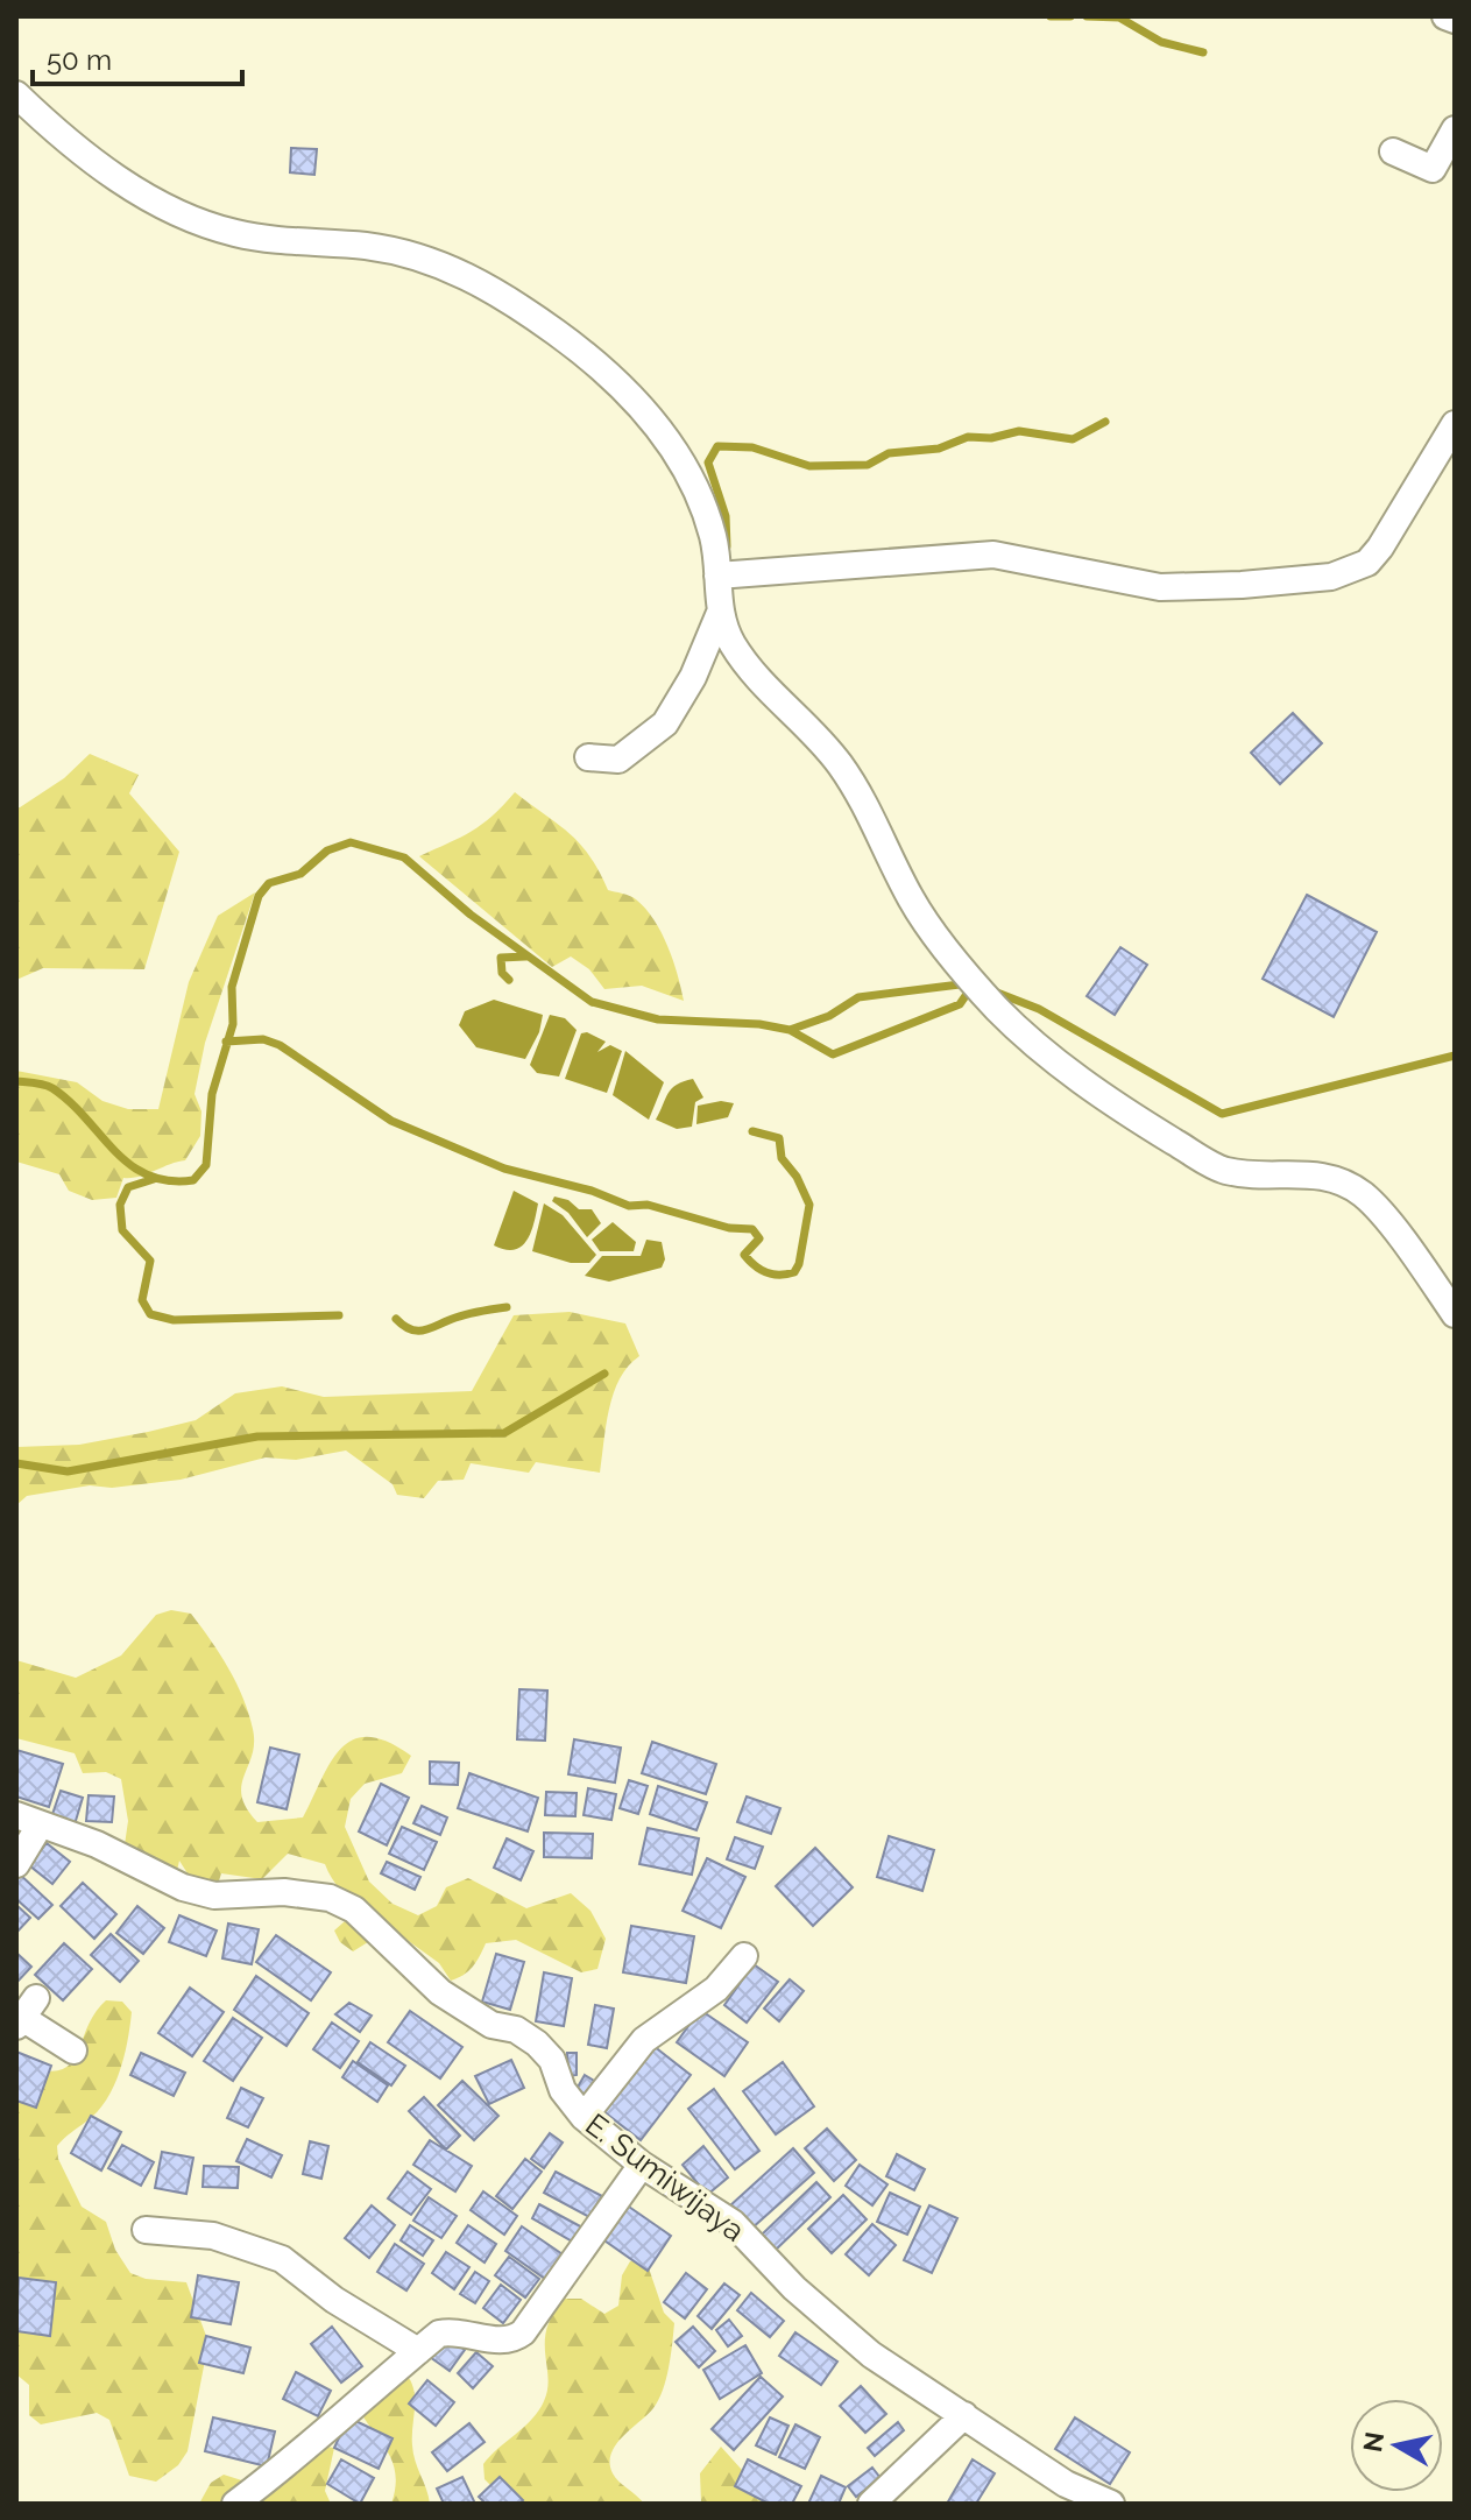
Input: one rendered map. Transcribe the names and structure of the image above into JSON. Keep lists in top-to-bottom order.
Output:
{
  "streets": {
    "street": ["E. Sumiwijaya"]
  },
  "scale_bar": "50 m",
  "north": "left"
}
